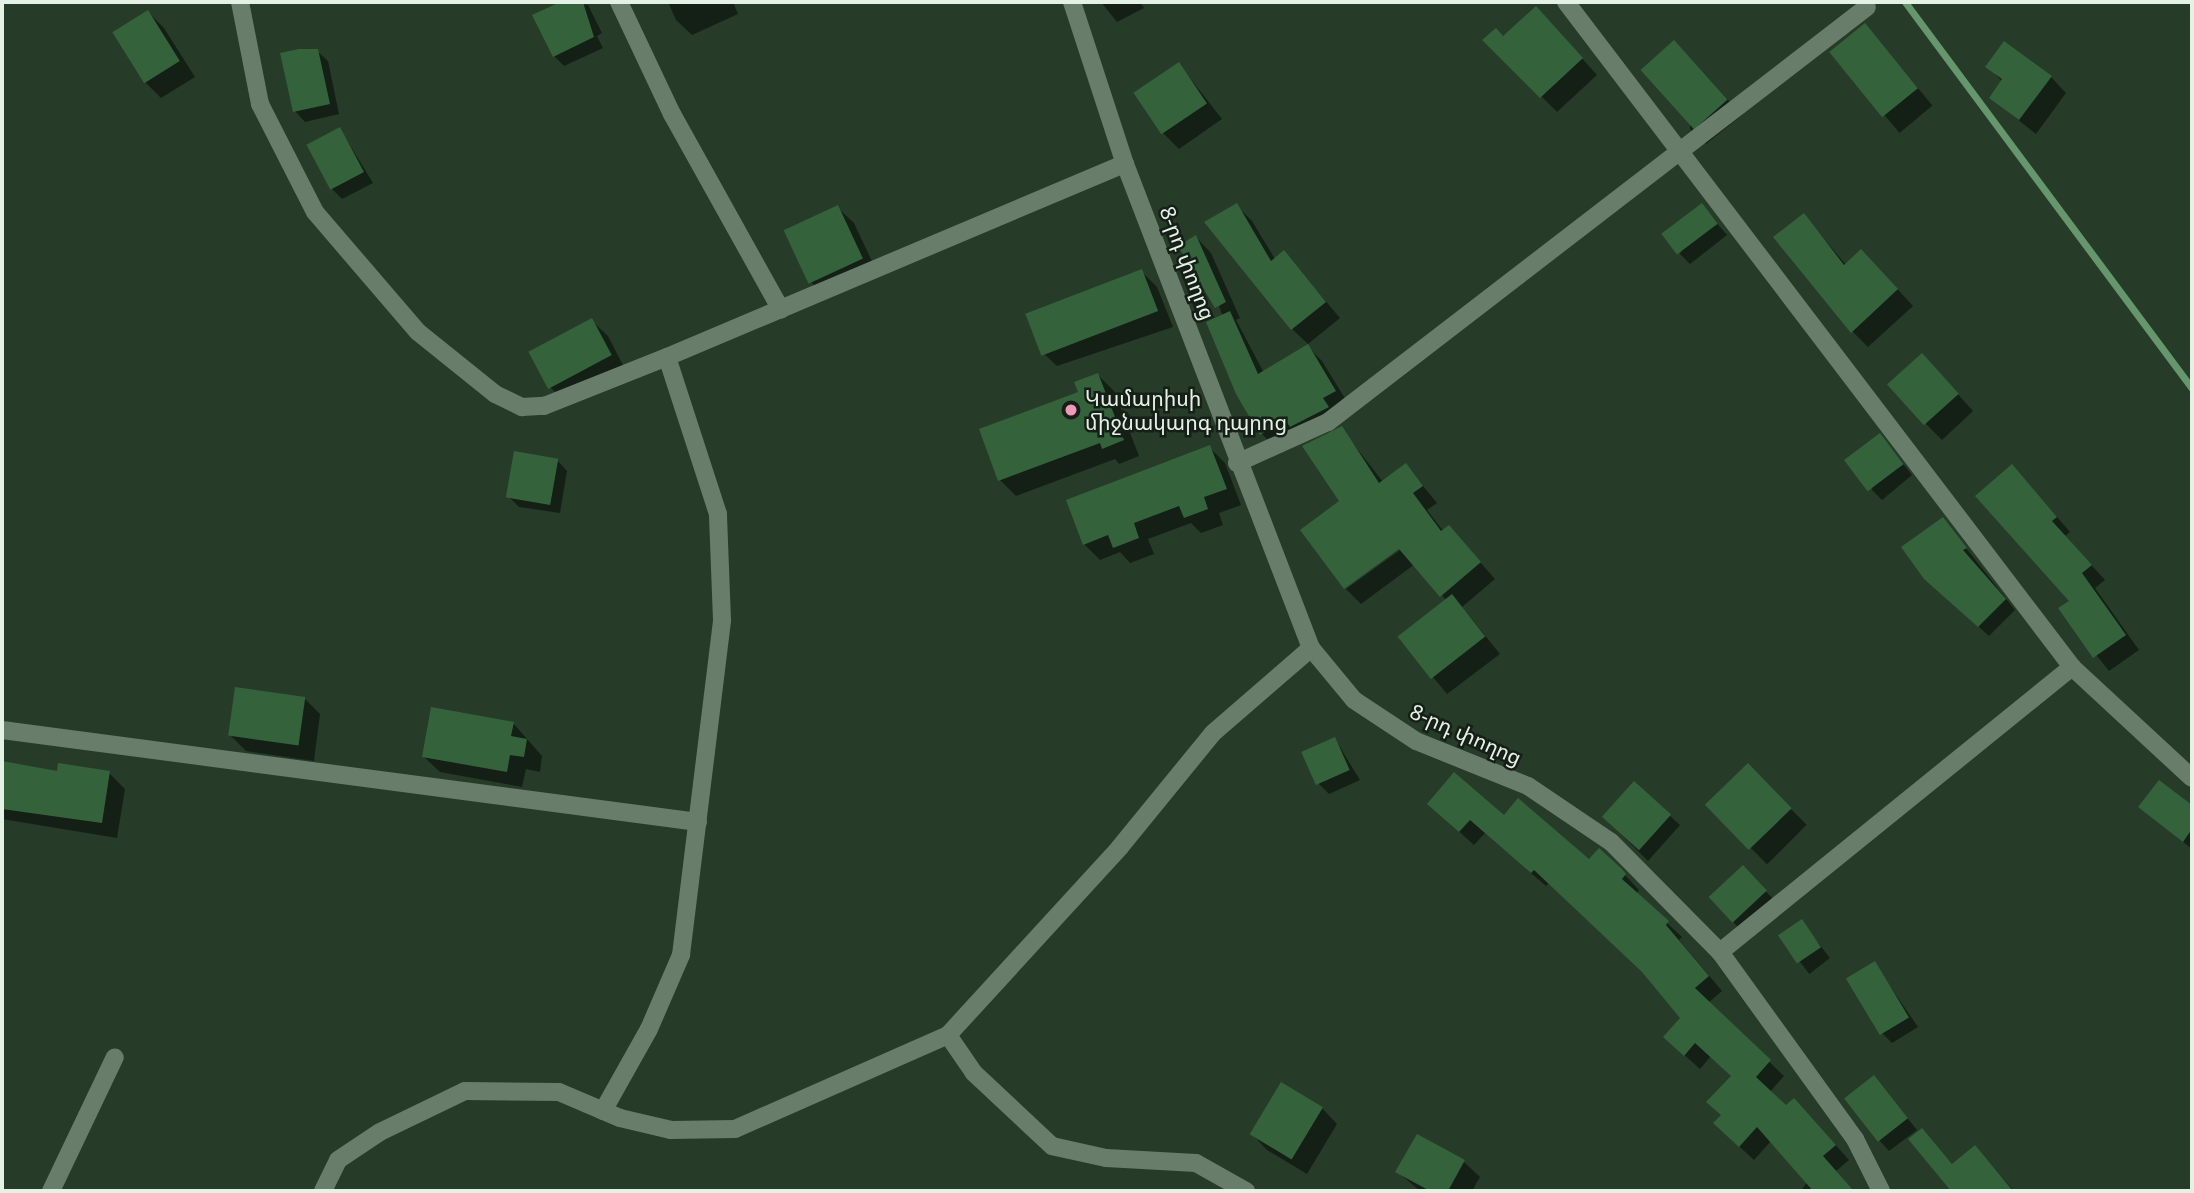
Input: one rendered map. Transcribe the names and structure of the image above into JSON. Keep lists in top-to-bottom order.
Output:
{
  "streets": {
    "street": ["8-րդ փողոց"]
  },
  "places": ["Կամարիսի միջնակարգ դպրոց"]
}
